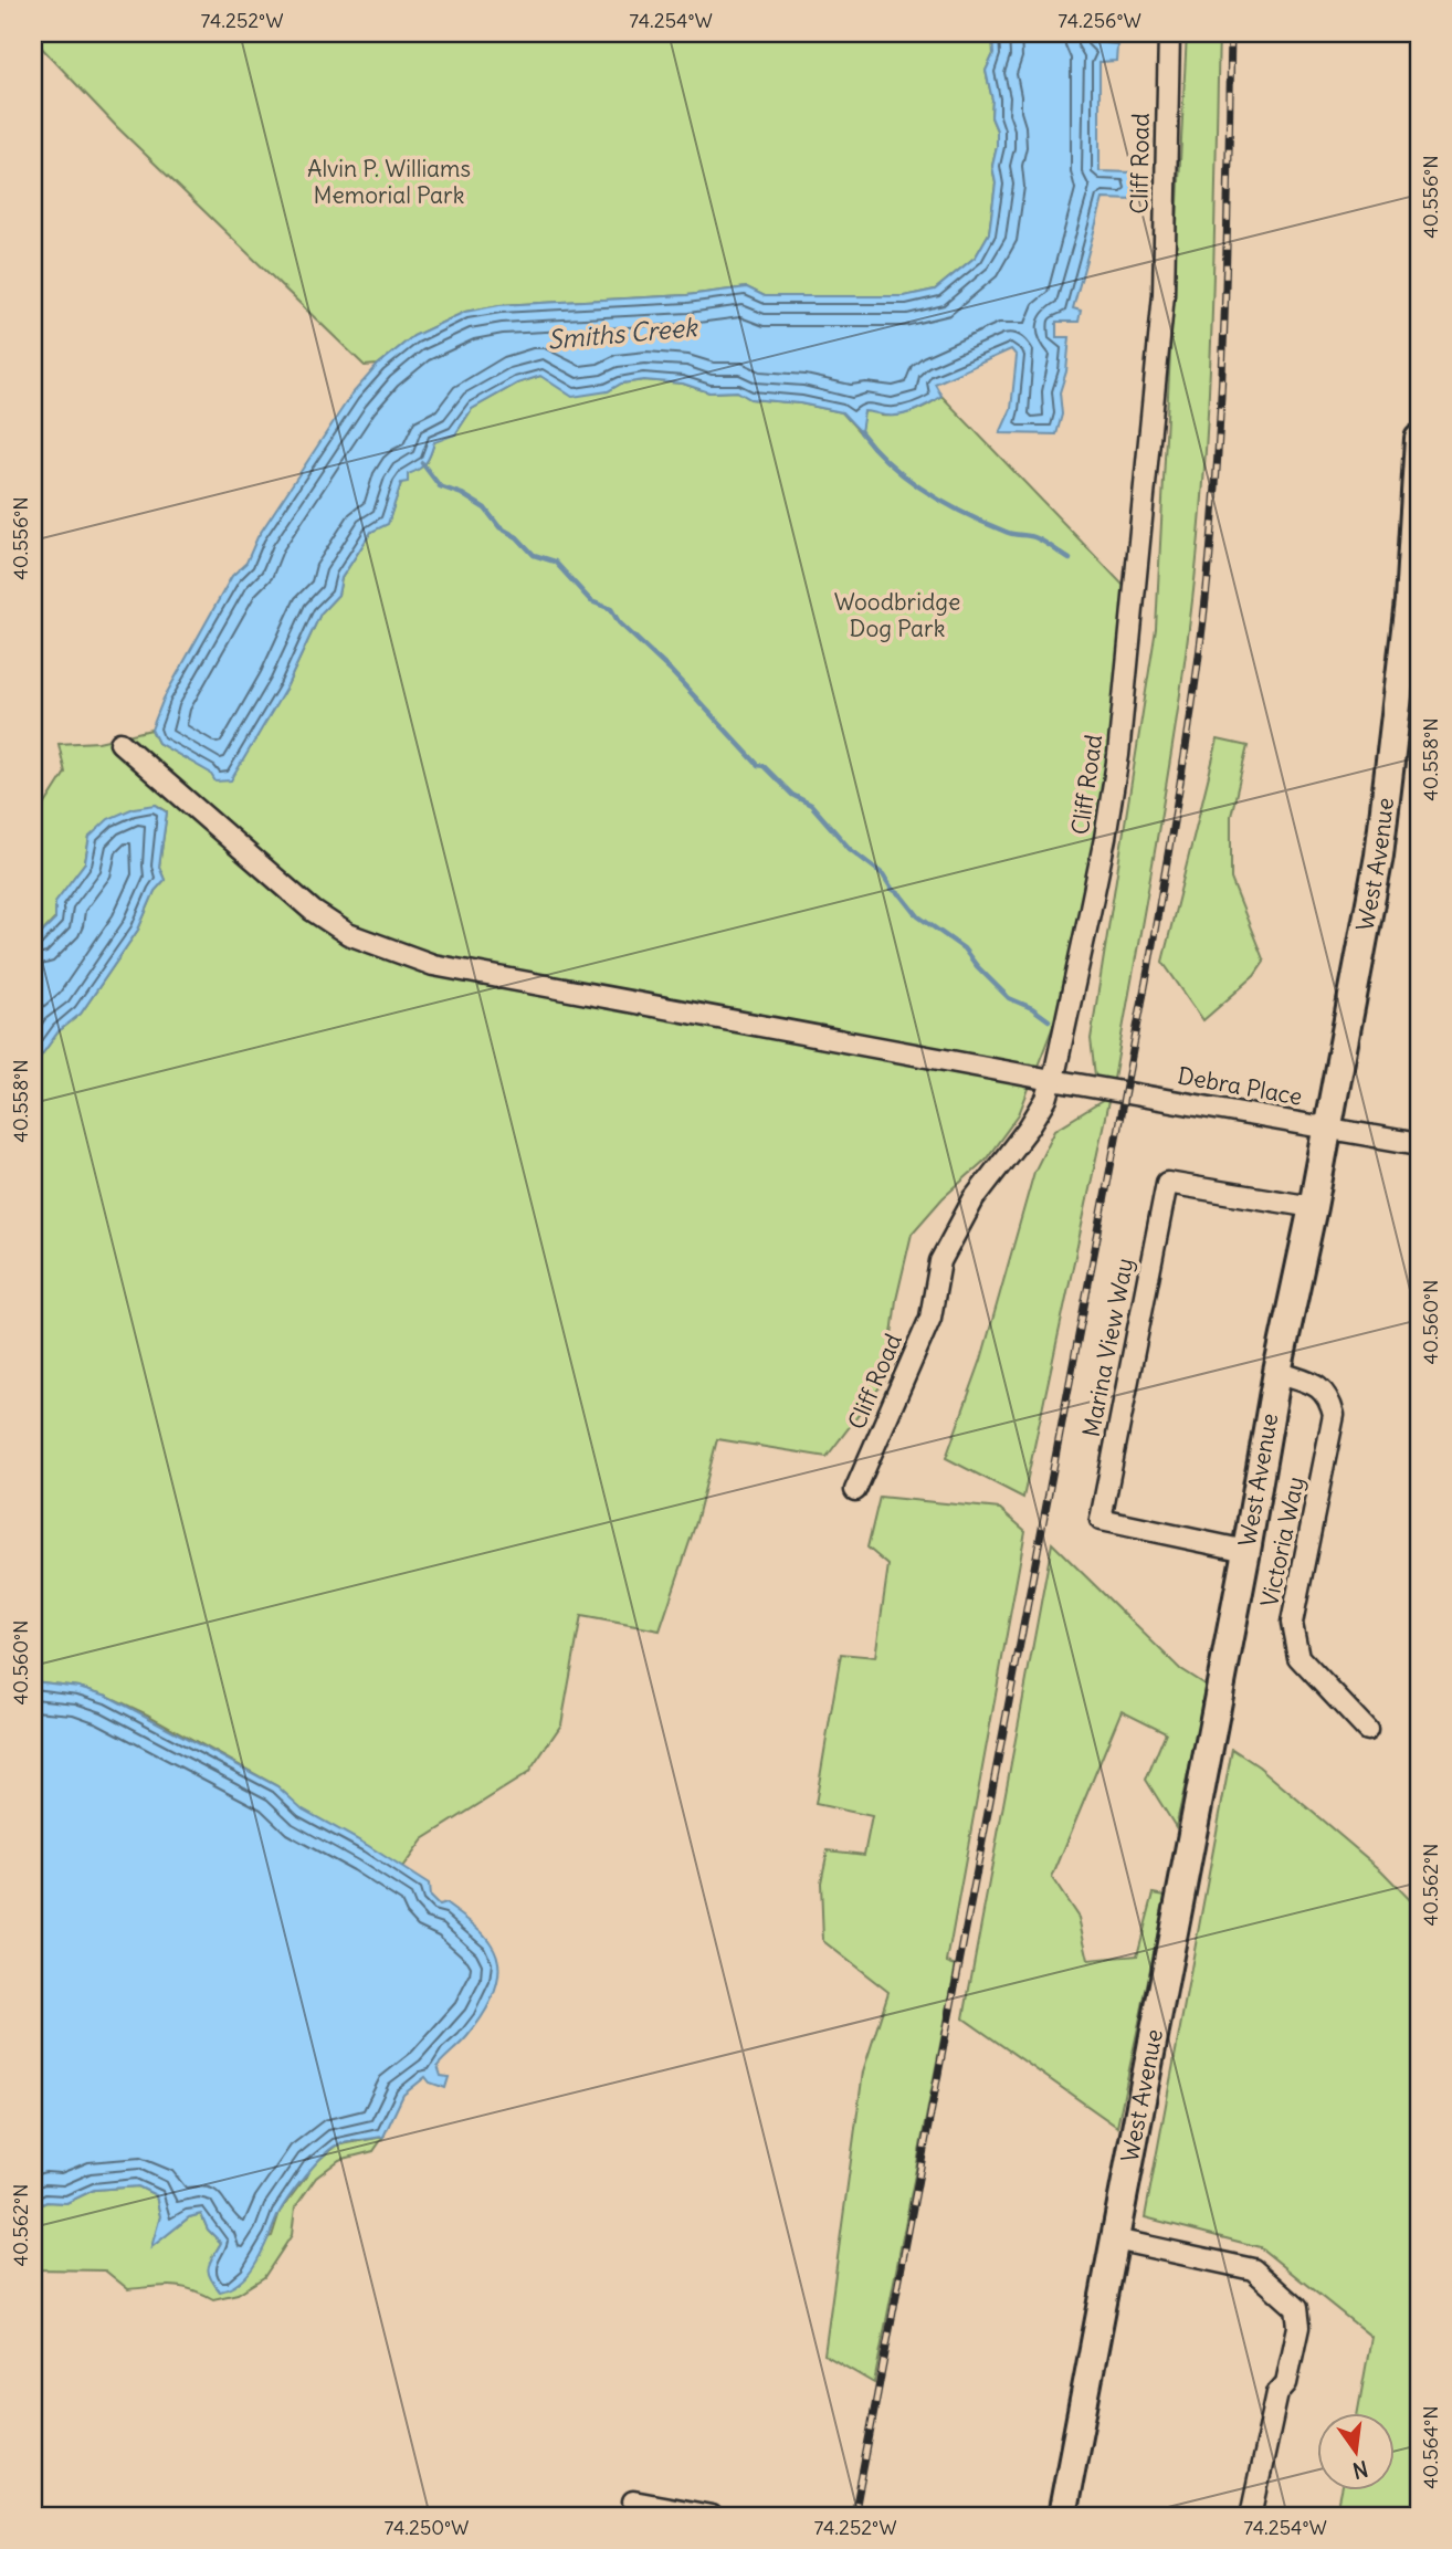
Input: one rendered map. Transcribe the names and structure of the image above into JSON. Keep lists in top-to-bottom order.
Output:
{
  "streets": {
    "street": [
      "Cliff Road",
      "West Avenue",
      "Debra Place",
      "Marina View Way",
      "Victoria Way"
    ]
  },
  "crossings": [
    ["Cliff Road", "Debra Place"],
    ["West Avenue", "Debra Place"],
    ["West Avenue", "Marina View Way"],
    ["West Avenue", "Victoria Way"]
  ],
  "water": ["Smiths Creek"],
  "parks": ["Alvin P. Williams Memorial Park", "Woodbridge Dog Park"],
  "north": "bottom",
  "coordinates": [
    "74.252°W",
    "74.254°W",
    "74.256°W",
    "40.556°N",
    "40.558°N",
    "40.560°N",
    "40.562°N",
    "40.564°N",
    "74.250°W"
  ]
}
